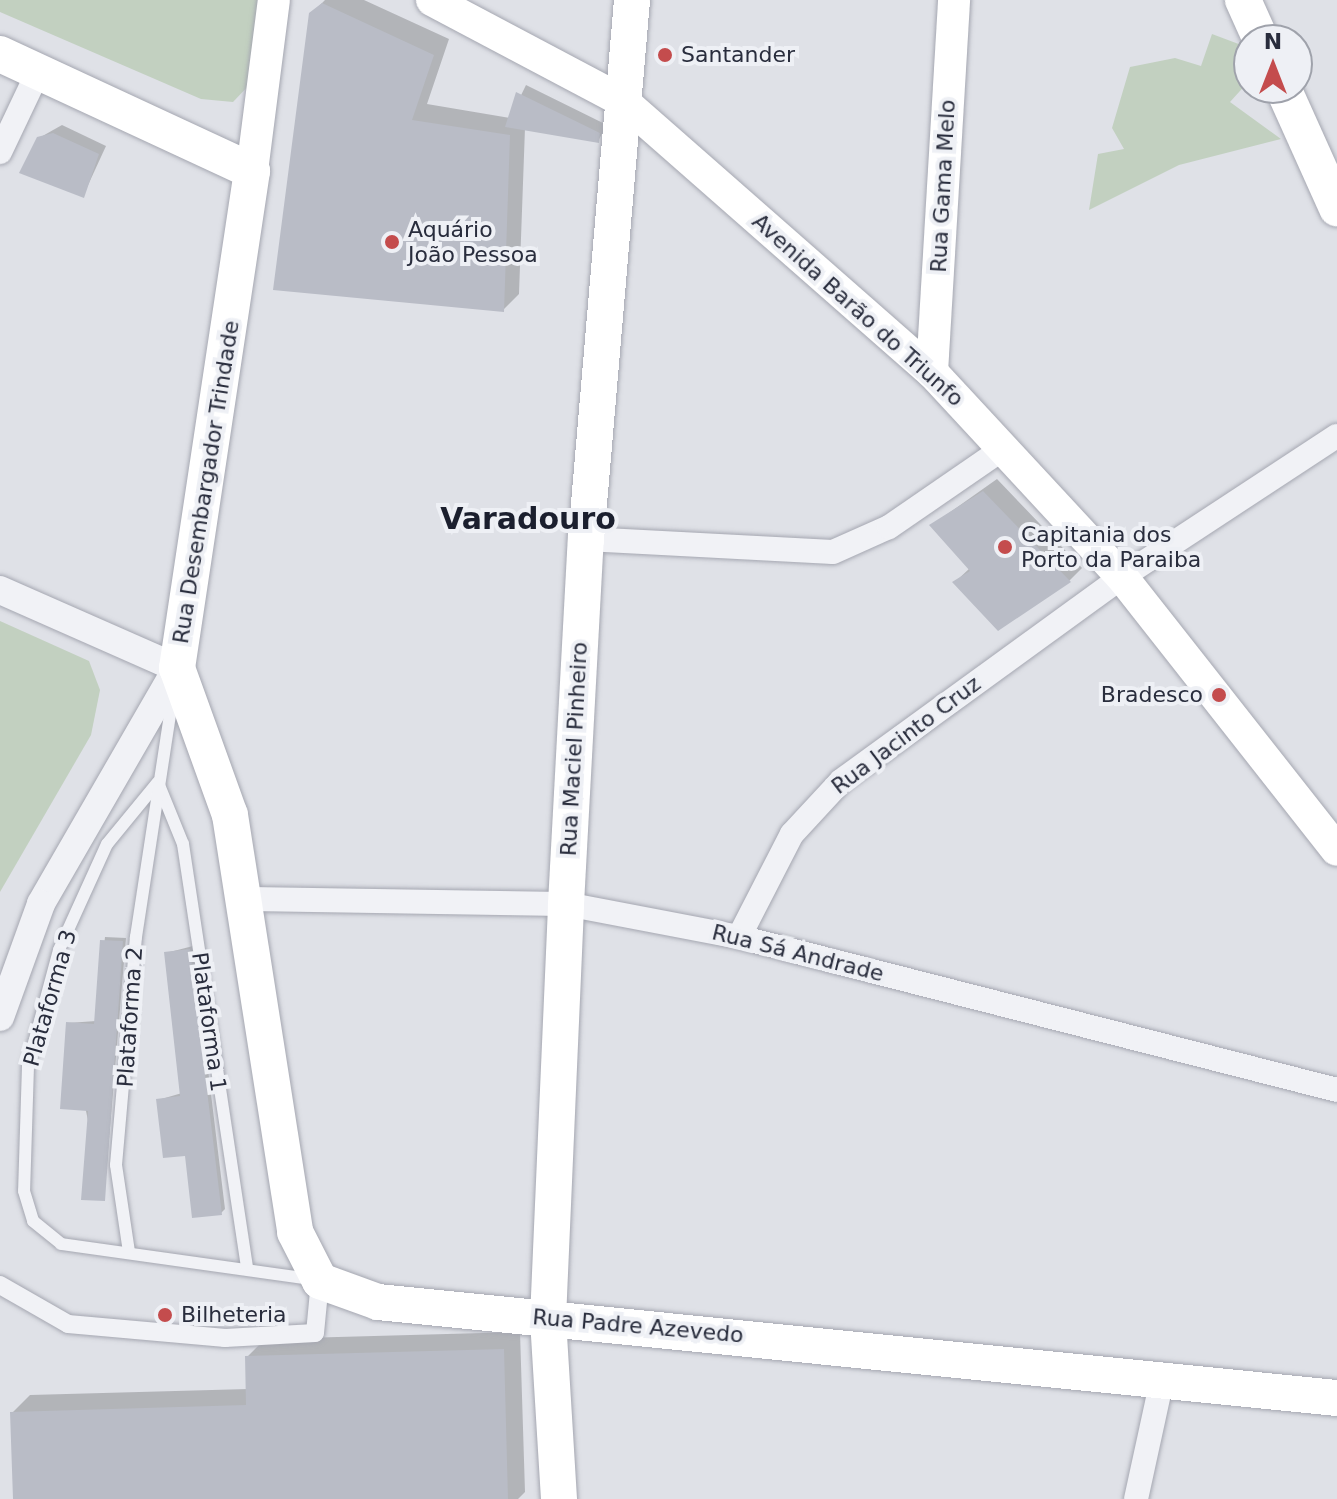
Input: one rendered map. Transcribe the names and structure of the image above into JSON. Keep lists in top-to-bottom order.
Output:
{
  "streets": {
    "main road": [
      "Rua Gama Melo",
      "Avenida Barão do Triunfo",
      "Rua Desembargador Trindade",
      "Rua Maciel Pinheiro",
      "Rua Padre Azevedo"
    ],
    "street": ["Rua Jacinto Cruz", "Rua Sá Andrade"],
    "lane": ["Plataforma 3", "Plataforma 2", "Plataforma 1"]
  },
  "crossings": [
    ["Rua Gama Melo", "Avenida Barão do Triunfo"],
    ["Avenida Barão do Triunfo", "Rua Jacinto Cruz"],
    ["Avenida Barão do Triunfo", "Rua Maciel Pinheiro"],
    ["Rua Desembargador Trindade", "Rua Sá Andrade"],
    ["Rua Desembargador Trindade", "Plataforma 2"],
    ["Rua Desembargador Trindade", "Rua Padre Azevedo"],
    ["Rua Jacinto Cruz", "Rua Sá Andrade"],
    ["Rua Maciel Pinheiro", "Rua Sá Andrade"],
    ["Rua Maciel Pinheiro", "Rua Padre Azevedo"],
    ["Plataforma 3", "Plataforma 2"],
    ["Plataforma 3", "Plataforma 1"],
    ["Plataforma 2", "Plataforma 1"]
  ],
  "districts": ["Varadouro"],
  "places": [
    "Santander",
    "Aquário João Pessoa",
    "Capitania dos Porto da Paraiba",
    "Bradesco",
    "Bilheteria"
  ],
  "north": "top"
}
